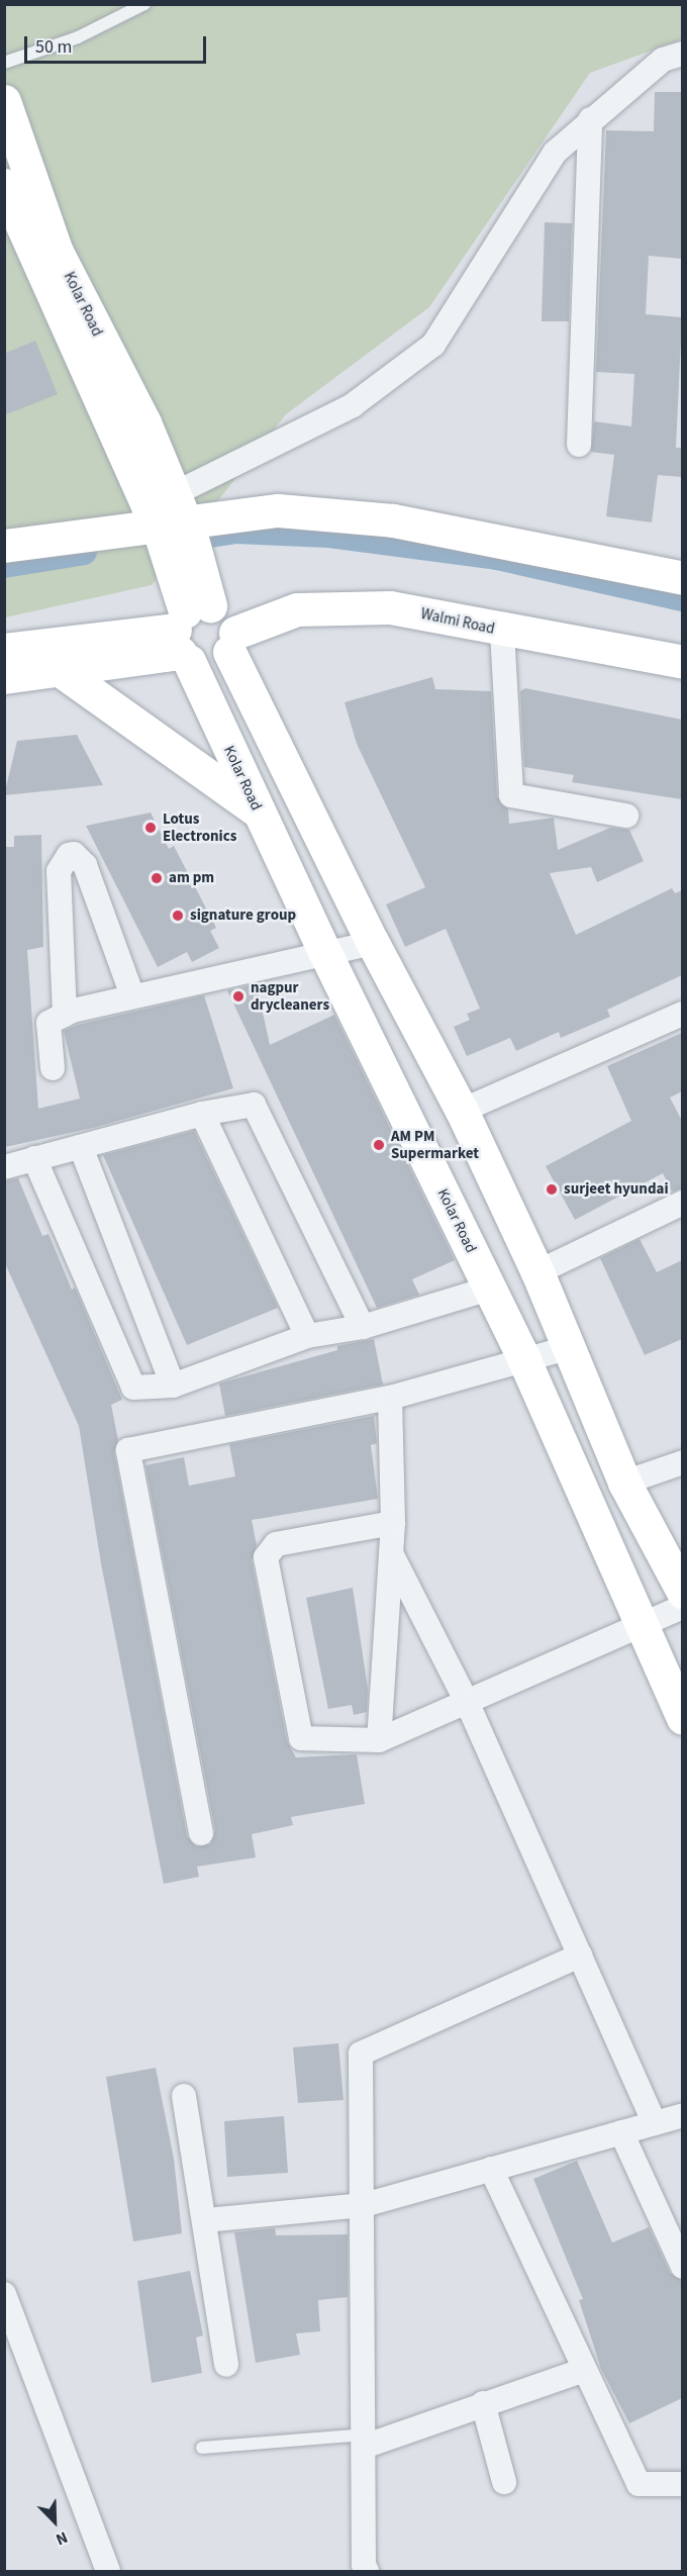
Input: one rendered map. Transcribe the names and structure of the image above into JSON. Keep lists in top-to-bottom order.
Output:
{
  "streets": {
    "main road": ["Kolar Road", "Walmi Road"]
  },
  "crossings": [
    ["Kolar Road", "Walmi Road"]
  ],
  "places": [
    "Lotus Electronics",
    "am pm",
    "signature group",
    "nagpur drycleaners",
    "AM PM Supermarket",
    "surjeet hyundai"
  ],
  "scale_bar": "50 m",
  "north": "bottom right"
}
